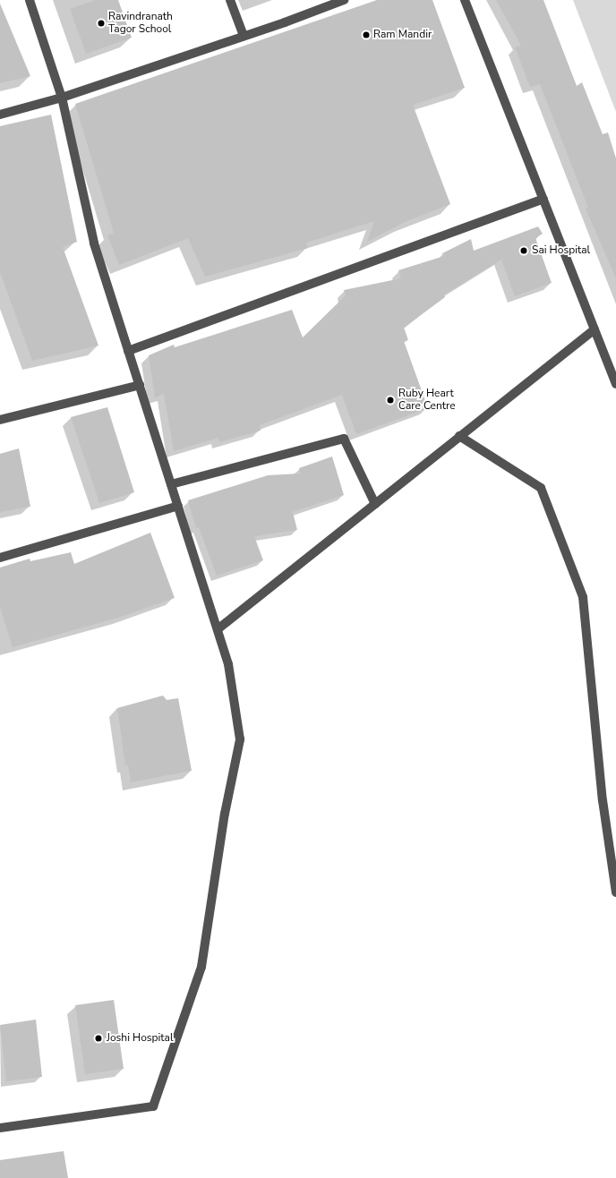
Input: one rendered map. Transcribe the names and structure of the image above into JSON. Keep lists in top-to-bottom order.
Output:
{
  "places": [
    "Ravindranath Tagor School",
    "Ram Mandir",
    "Sai Hospital",
    "Ruby Heart Care Centre",
    "Joshi Hospital"
  ]
}
